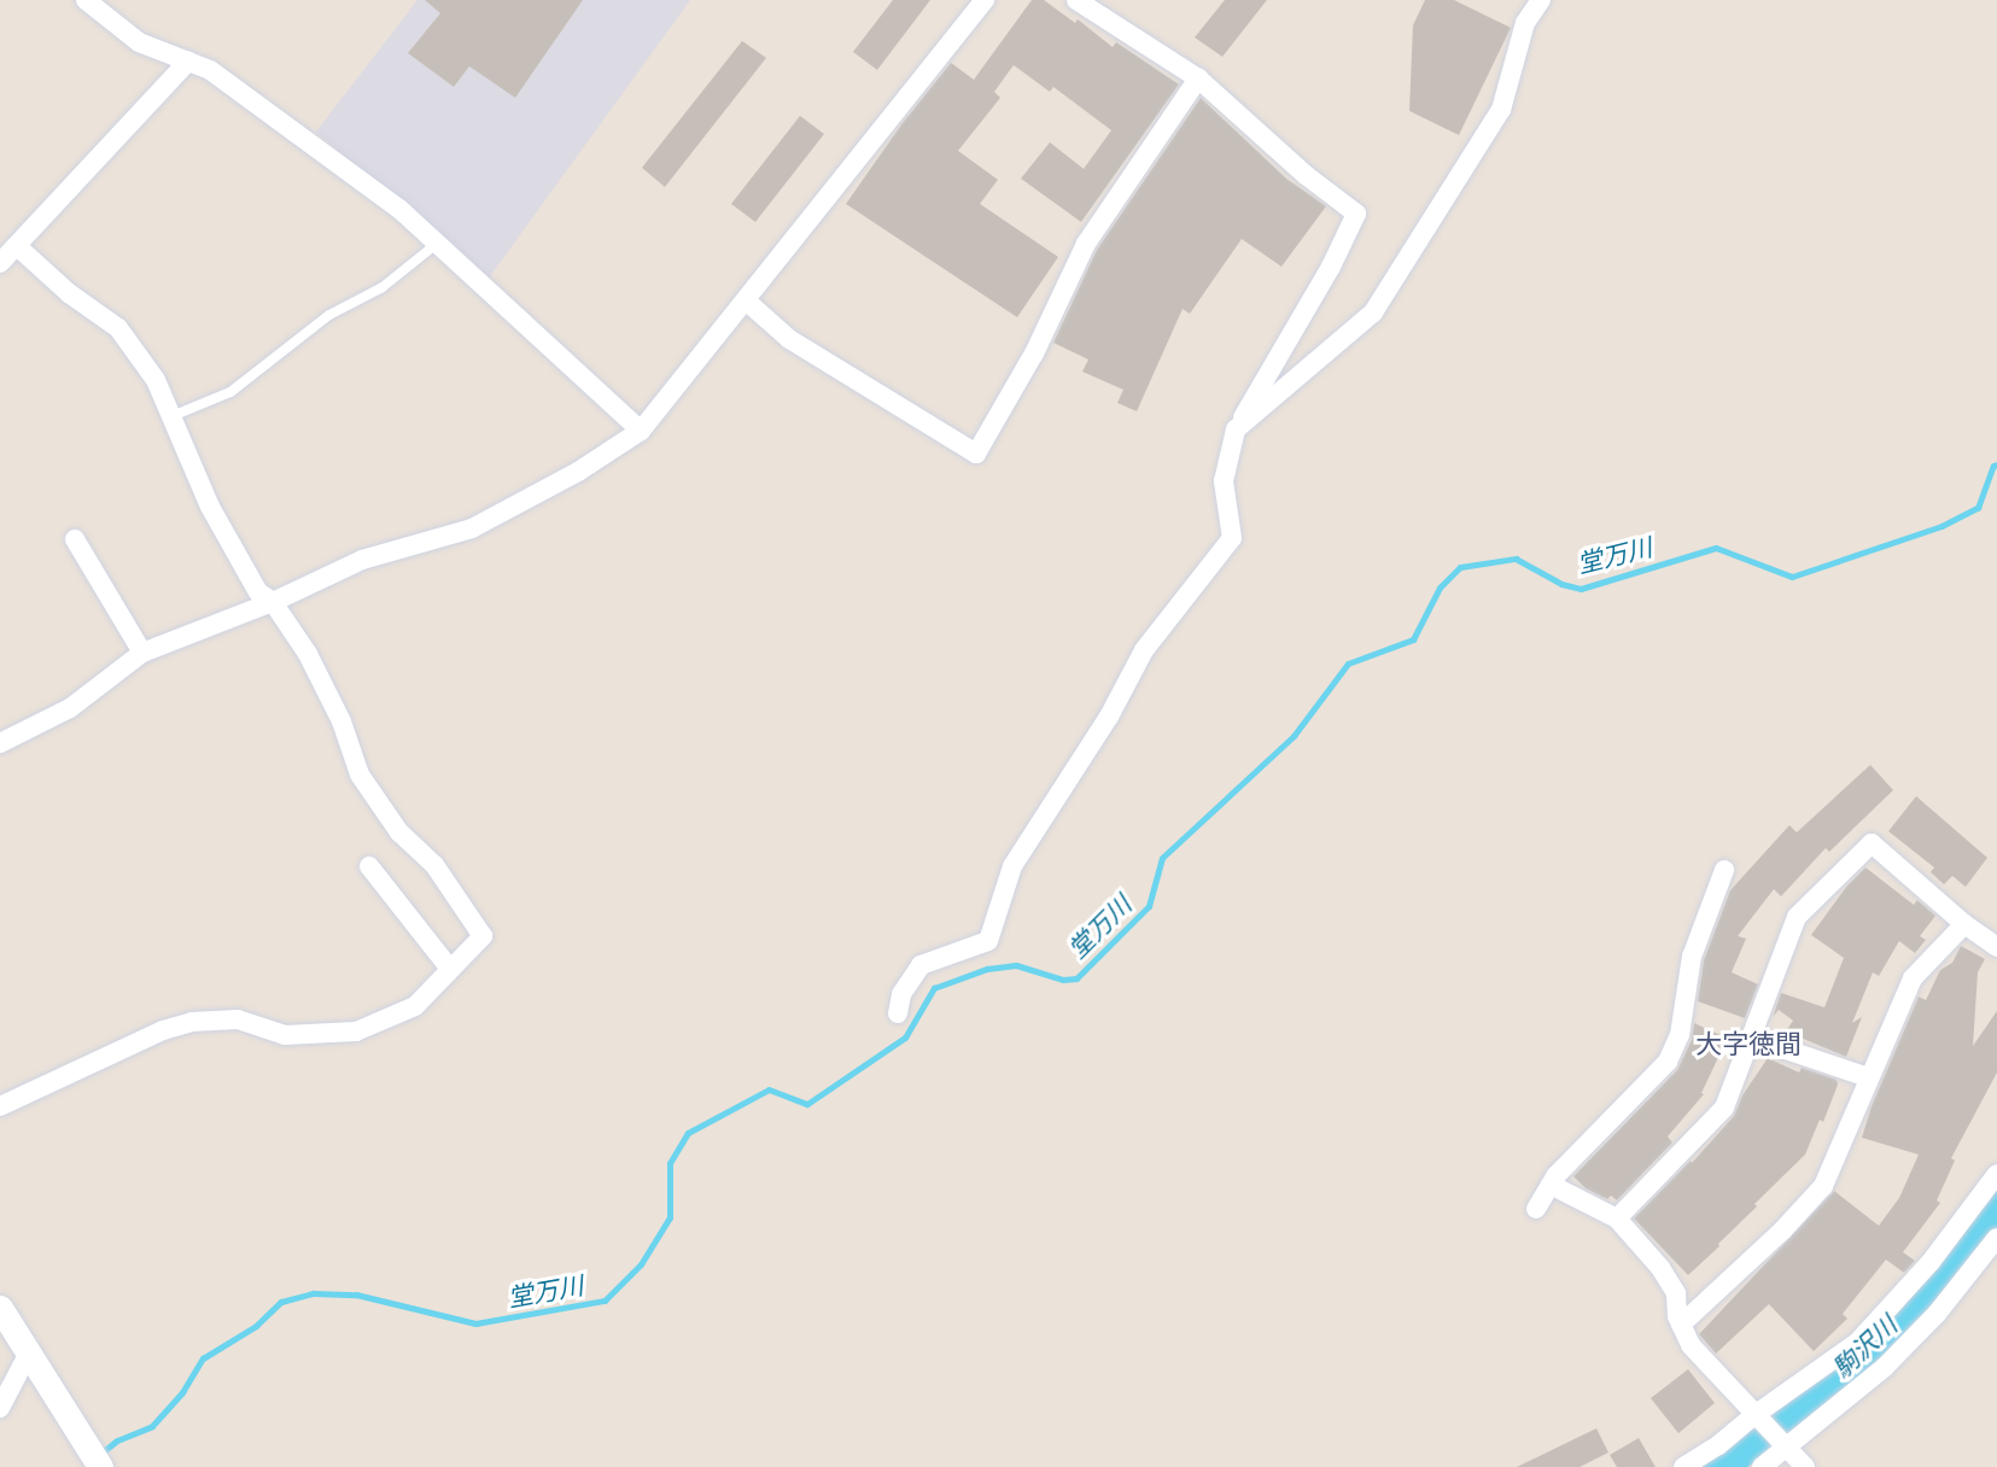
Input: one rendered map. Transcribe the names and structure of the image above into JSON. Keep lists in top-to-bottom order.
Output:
{
  "districts": ["大字徳間"],
  "water": ["堂万川", "駒沢川"]
}
